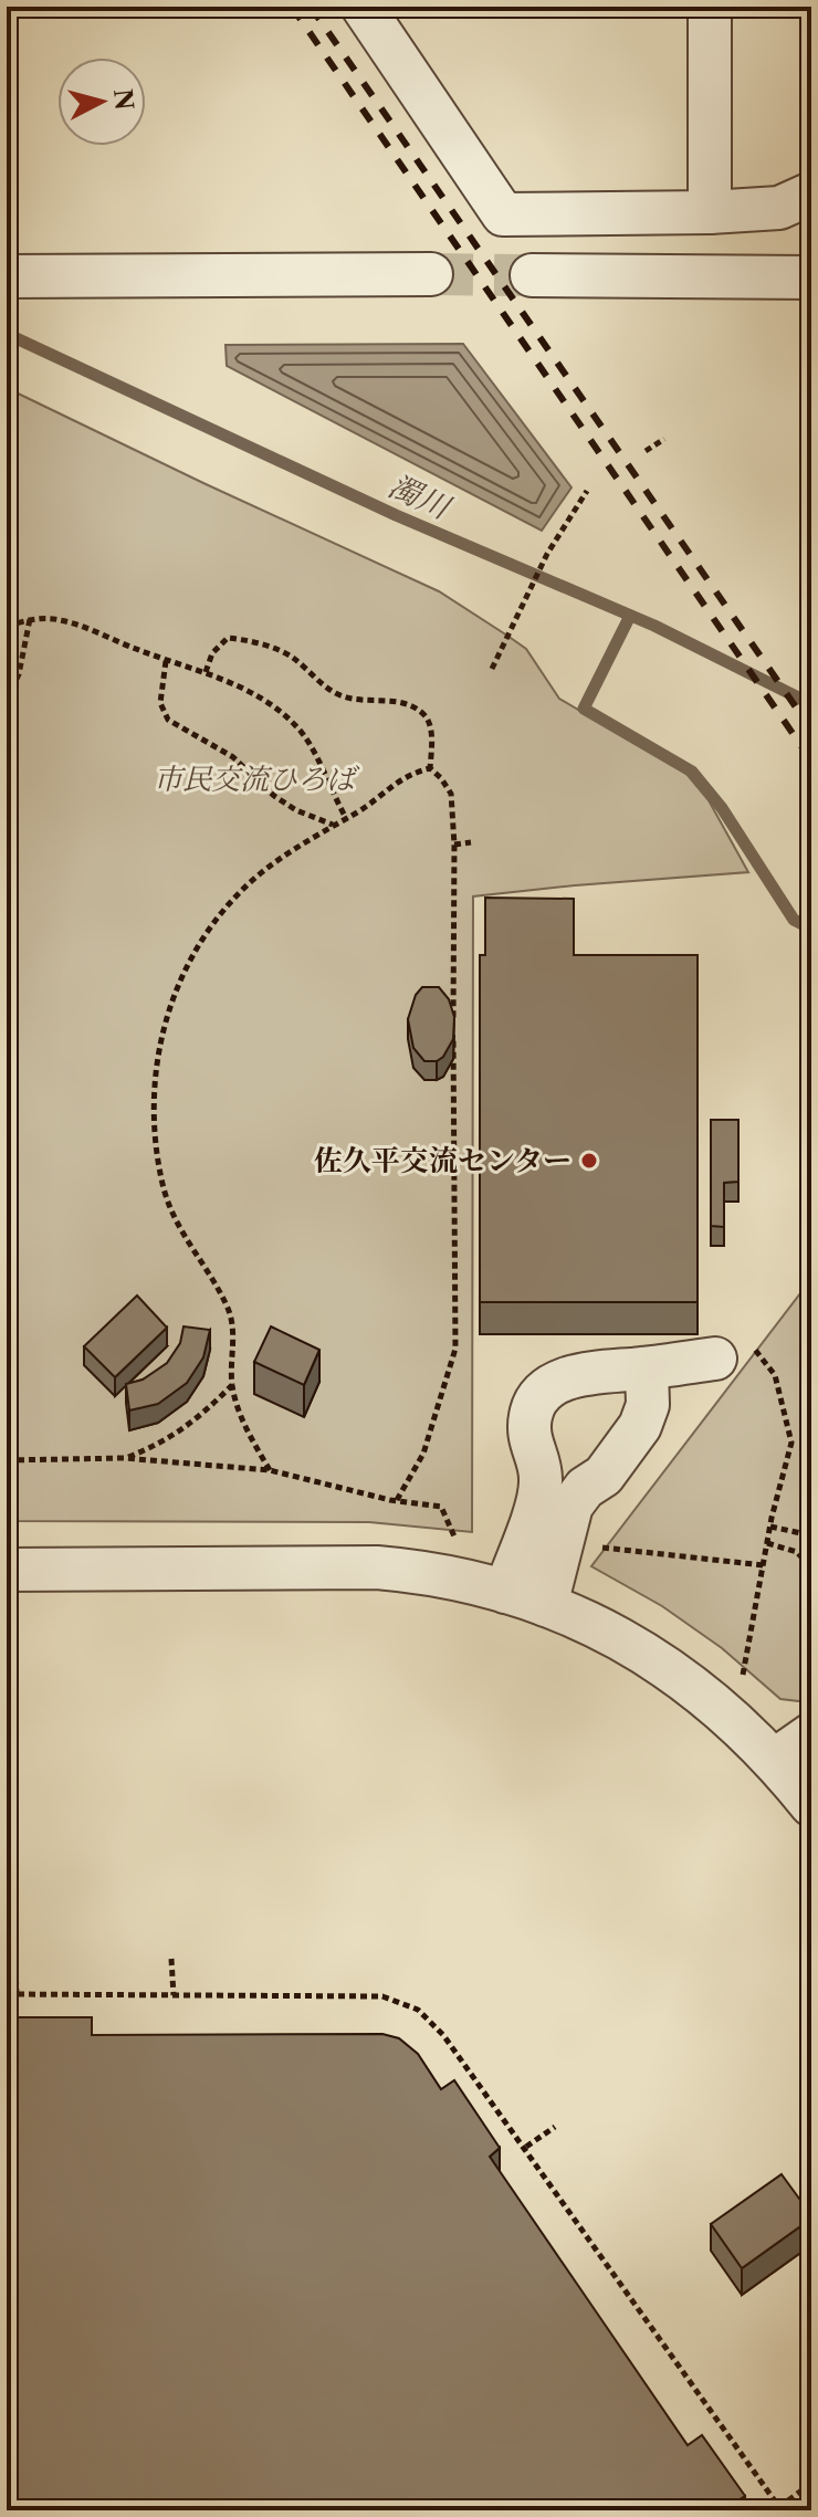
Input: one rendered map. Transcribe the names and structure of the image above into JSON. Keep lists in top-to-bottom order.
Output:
{
  "water": ["濁川"],
  "parks": ["市民交流ひろば"],
  "places": ["佐久平交流センター"],
  "north": "right"
}
